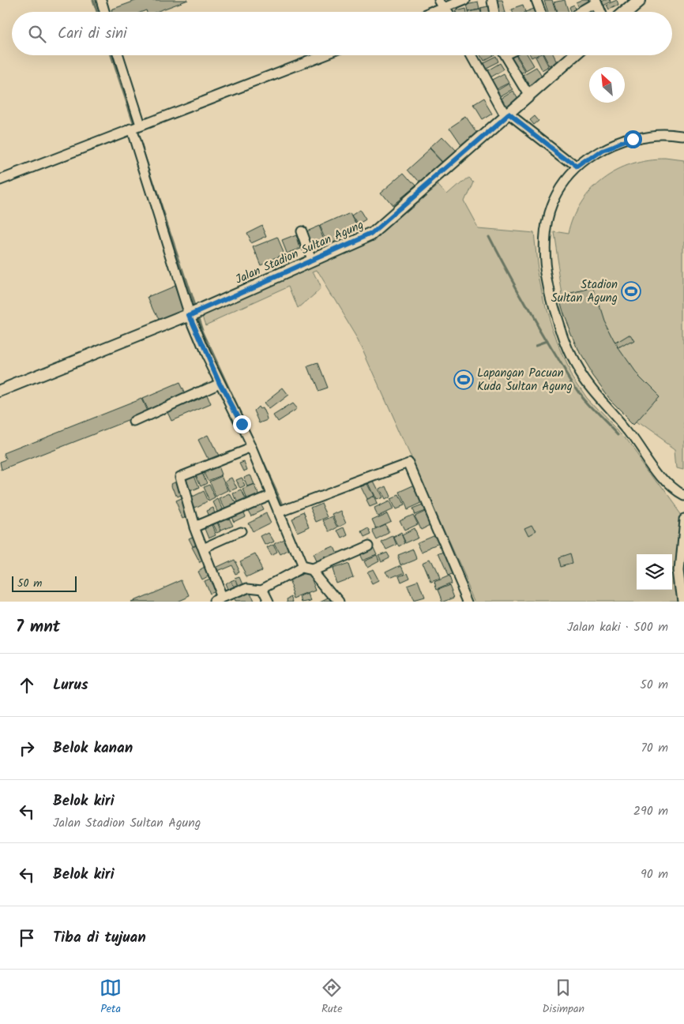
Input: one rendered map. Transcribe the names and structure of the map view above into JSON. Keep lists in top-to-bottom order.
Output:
{
  "streets": {
    "main road": ["Jalan Stadion Sultan Agung"]
  },
  "places": {
    "sports": ["Stadion Sultan Agung", "Lapangan Pacuan Kuda Sultan Agung"]
  },
  "scale_bar": "50 m",
  "north": "top left",
  "page": {
    "search": "Cari di sini",
    "scale": "50 m",
    "heading": ["7 mnt", "Jalan kaki · 500 m"],
    "list": [
      ["Lurus", "50 m"],
      ["Belok kanan", "70 m"],
      ["Belok kiri", "Jalan Stadion Sultan Agung", "290 m"],
      ["Belok kiri", "90 m"],
      "Tiba di tujuan"
    ],
    "nav": ["Peta", "Rute", "Disimpan"]
  }
}
